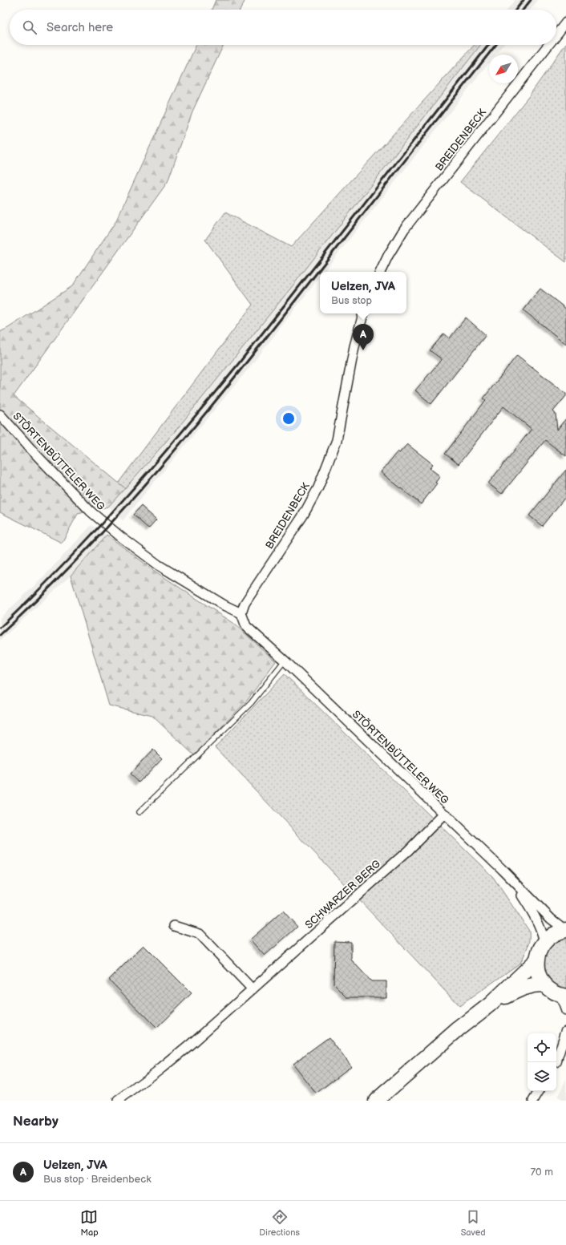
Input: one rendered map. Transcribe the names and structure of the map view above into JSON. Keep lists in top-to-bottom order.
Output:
{
  "streets": {
    "street": ["BREIDENBECK", "STÖRTENBÜTTELER WEG", "SCHWARZER BERG"]
  },
  "crossings": [
    ["BREIDENBECK", "STÖRTENBÜTTELER WEG"],
    ["STÖRTENBÜTTELER WEG", "SCHWARZER BERG"]
  ],
  "north": "bottom left",
  "page": {
    "search": "Search here",
    "popup": ["Uelzen, JVA", "Bus stop"],
    "pins": "A",
    "heading": "Nearby",
    "list": [
      {
        "mark": "A",
        "name": "Uelzen, JVA",
        "note": "Bus stop · Breidenbeck",
        "value": "70 m"
      }
    ],
    "nav": ["Map", "Directions", "Saved"]
  }
}
